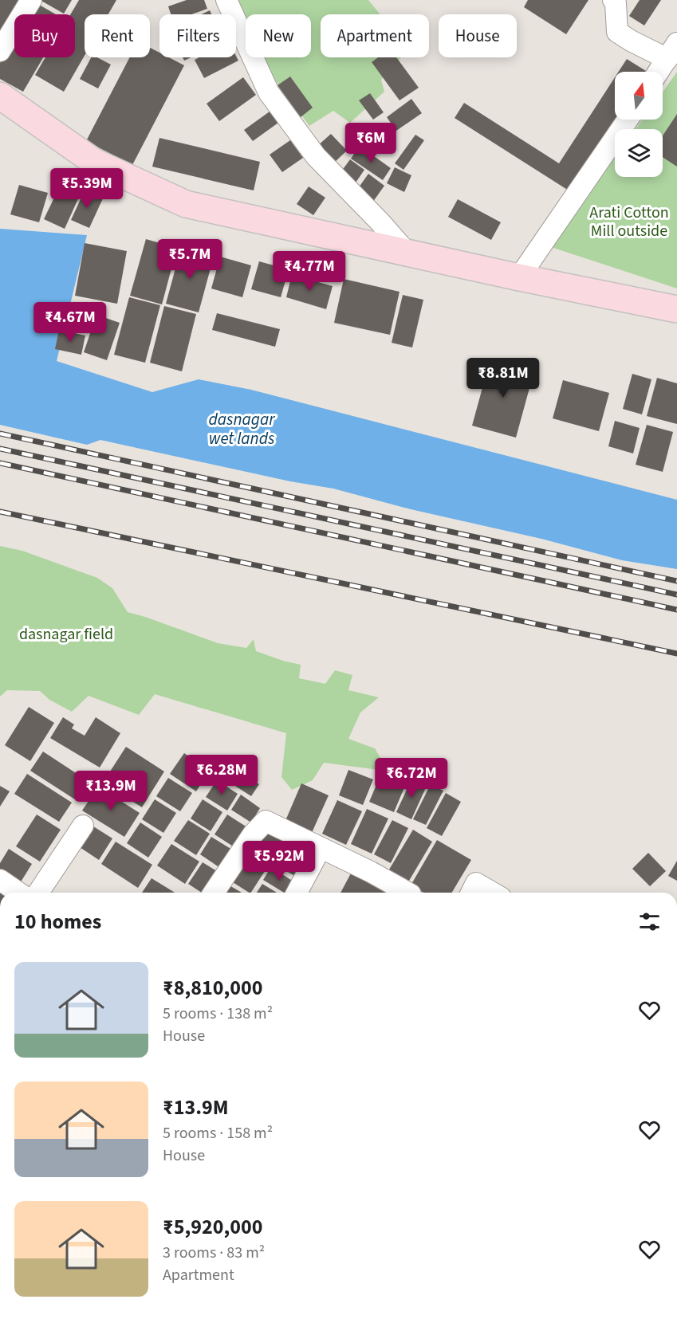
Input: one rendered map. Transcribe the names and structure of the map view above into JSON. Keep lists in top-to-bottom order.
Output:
{
  "water": ["dasnagar wet lands"],
  "parks": ["Arati Cotton Mill outside", "dasnagar field"],
  "north": "top",
  "page": {
    "chip": [
      "Buy",
      "Rent",
      "Filters",
      "New",
      "Apartment",
      "House"
    ],
    "price": [
      "₹6M",
      "₹5.39M",
      "₹5.7M",
      "₹4.77M",
      "₹4.67M",
      "₹8.81M",
      "₹6.28M",
      "₹6.72M",
      "₹13.9M",
      "₹5.92M"
    ],
    "heading": "10 homes",
    "list": [
      {
        "name": "₹8,810,000",
        "note": "5 rooms · 138 m² · House"
      },
      {
        "name": "₹13.9M",
        "note": "5 rooms · 158 m² · House"
      },
      {
        "name": "₹5,920,000",
        "note": "3 rooms · 83 m² · Apartment"
      }
    ]
  }
}
